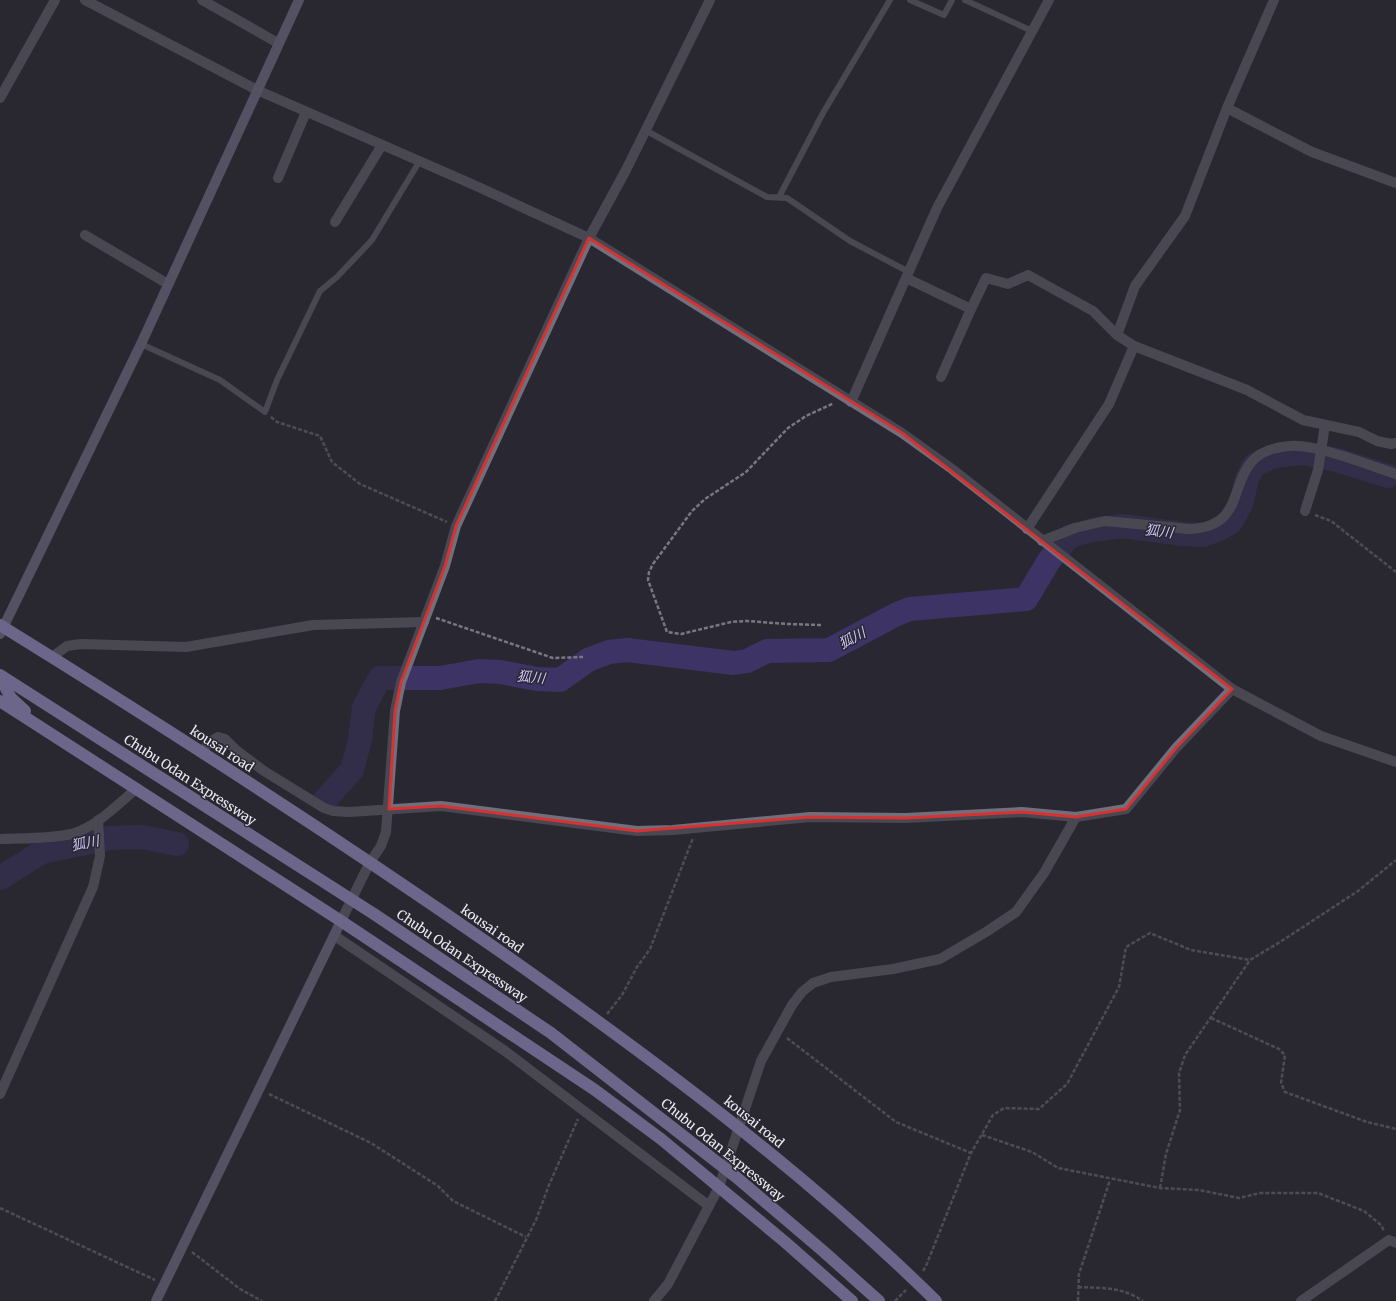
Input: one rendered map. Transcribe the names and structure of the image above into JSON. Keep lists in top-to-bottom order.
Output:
{
  "streets": {
    "highway": ["kousai road", "Chubu Odan Expressway"]
  },
  "water": ["狐川"]
}
